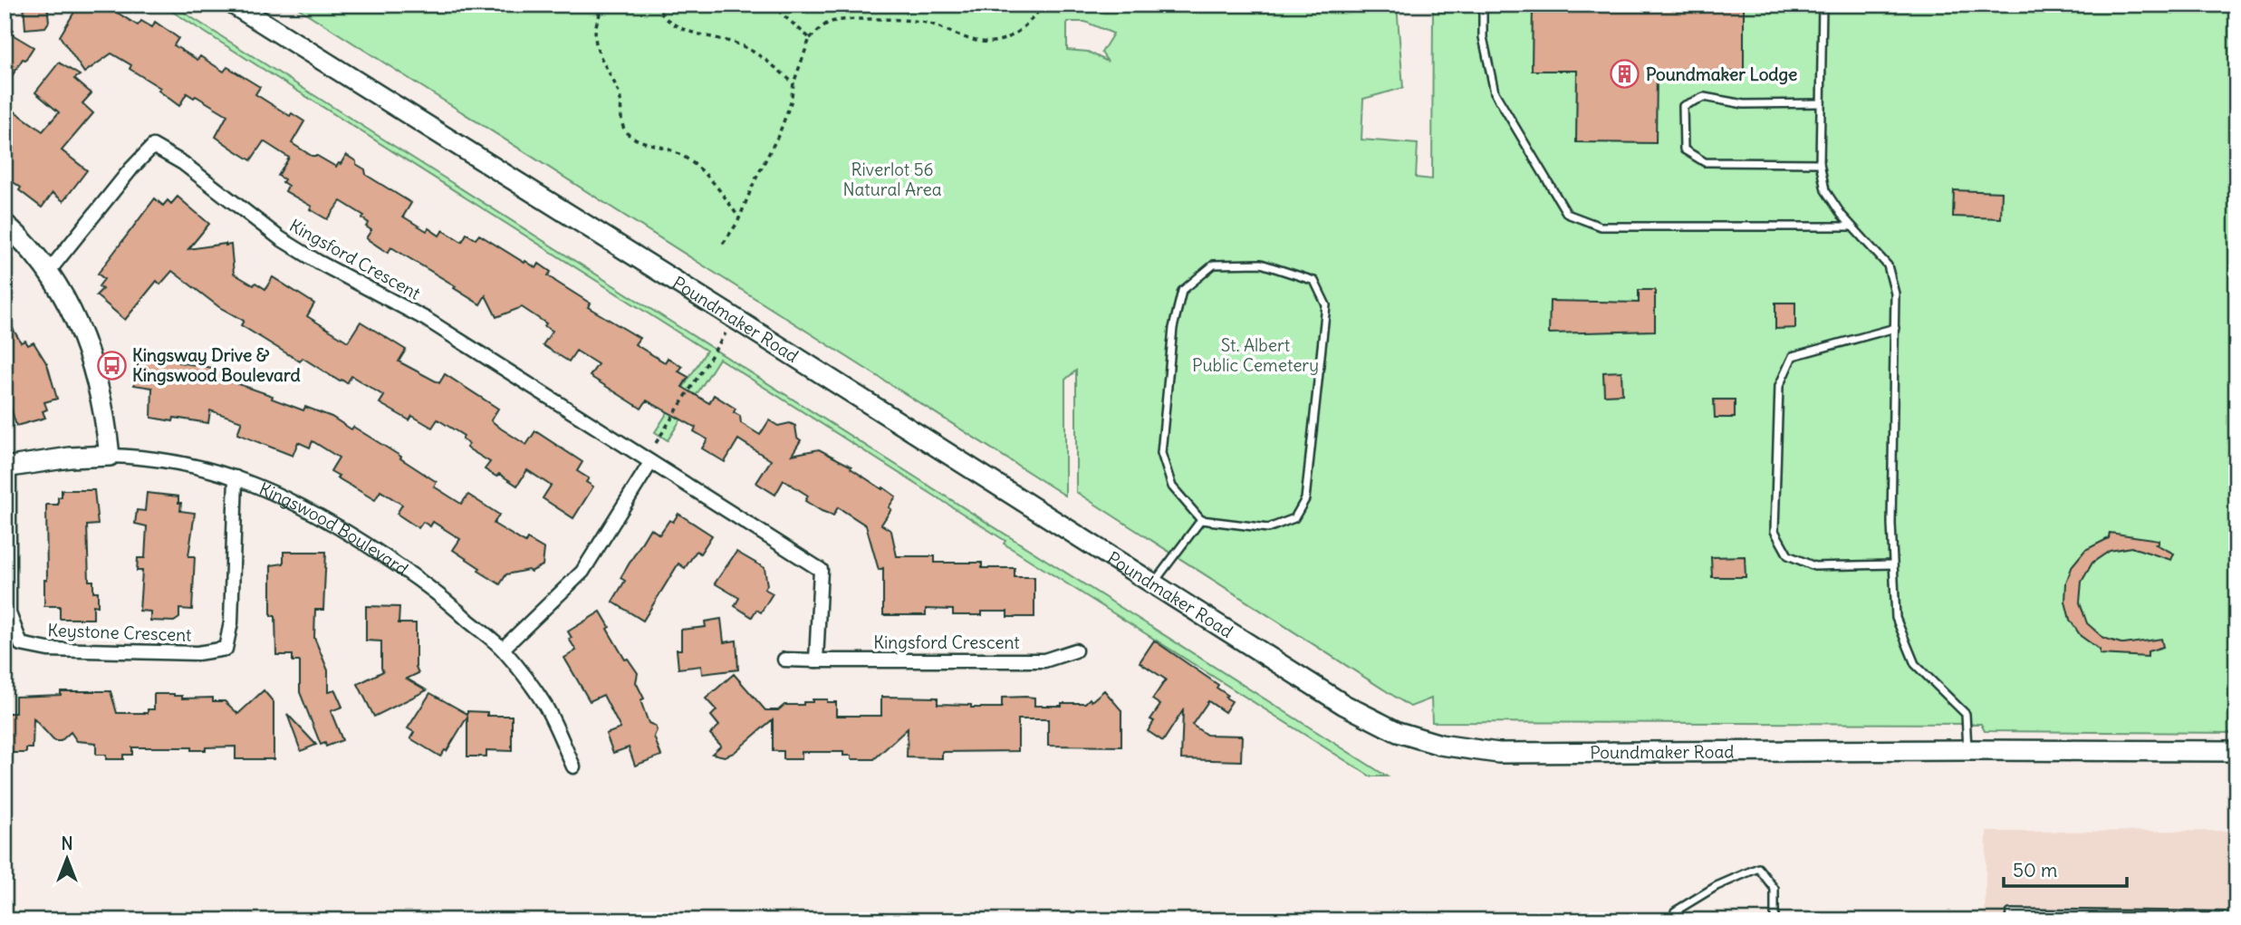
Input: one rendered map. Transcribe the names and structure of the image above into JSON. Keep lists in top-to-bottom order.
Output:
{
  "streets": {
    "street": [
      "Kingsford Crescent",
      "Poundmaker Road",
      "Kingswood Boulevard",
      "Keystone Crescent"
    ]
  },
  "crossings": [
    ["Kingswood Boulevard", "Keystone Crescent"]
  ],
  "parks": ["Riverlot 56 Natural Area", "St. Albert Public Cemetery"],
  "places": {
    "building": ["Poundmaker Lodge"],
    "bus stop": ["Kingsway Drive & Kingswood Boulevard"]
  },
  "scale_bar": "50 m",
  "north": "top"
}
